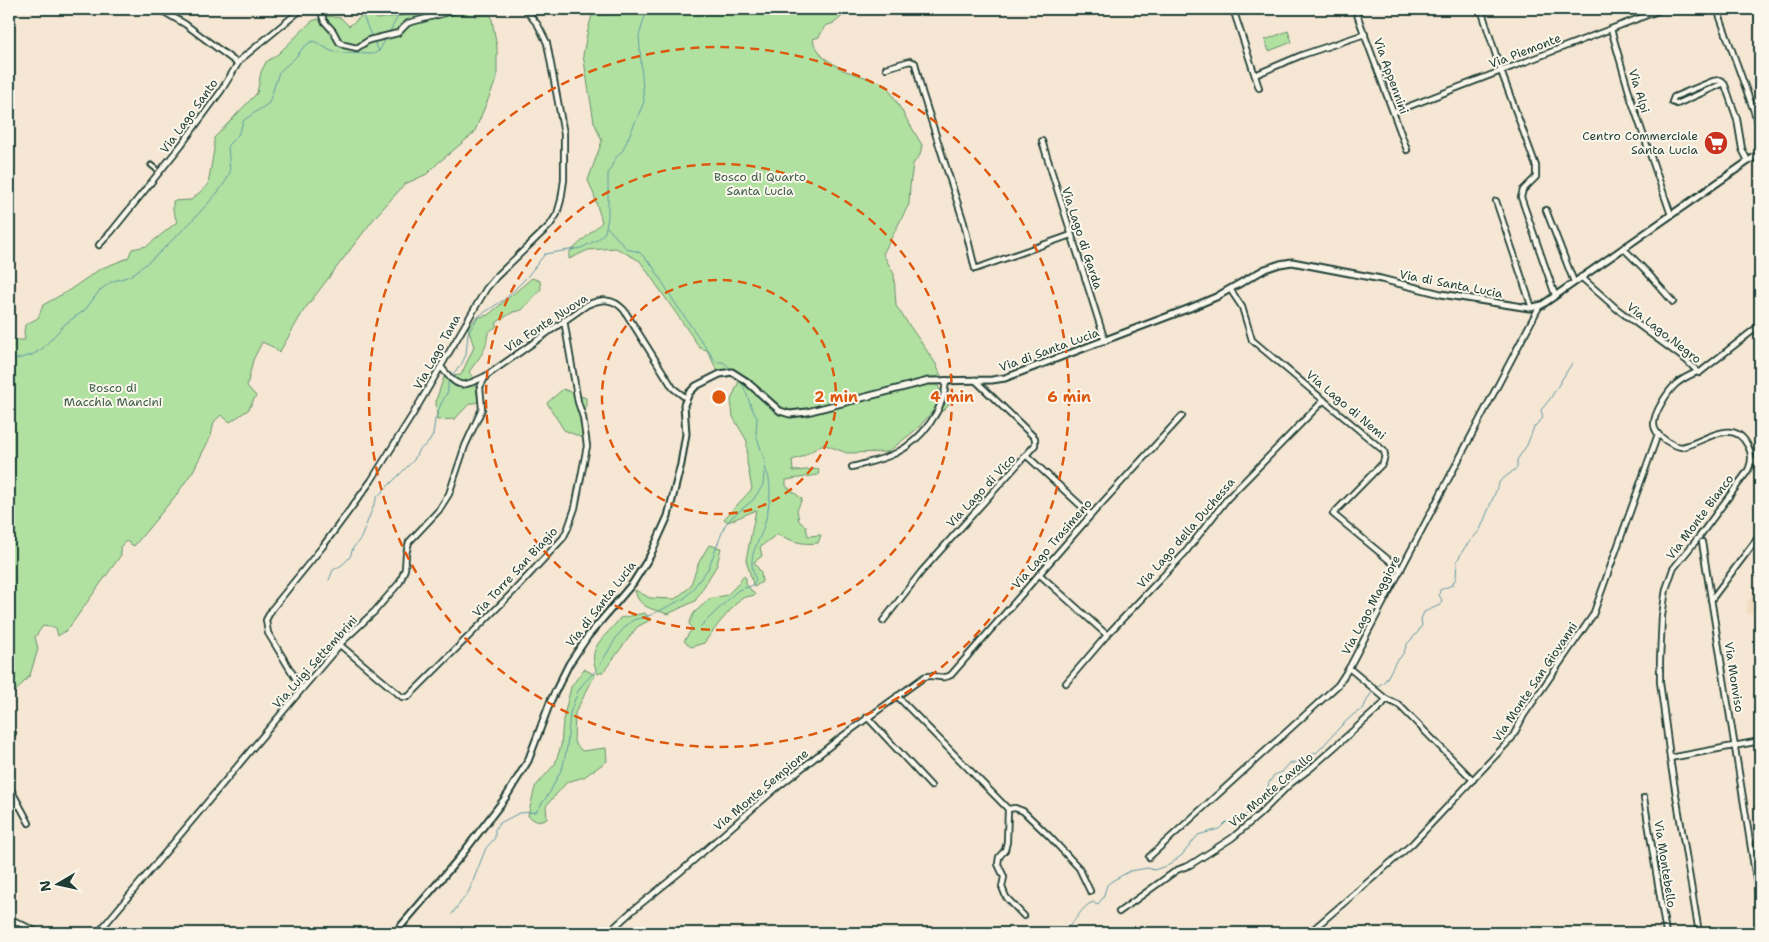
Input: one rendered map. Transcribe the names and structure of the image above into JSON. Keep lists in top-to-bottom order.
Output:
{
  "streets": {
    "street": [
      "Via Piemonte",
      "Via Appennini",
      "Via Alpi",
      "Via Lago Santo",
      "Via Lago di Garda",
      "Via di Santa Lucia",
      "Via Fonte Nuova",
      "Via Lago Negro",
      "Via Lago Tana",
      "Via Lago di Nemi",
      "Via Lago di Vico",
      "Via Monte Bianco",
      "Via Lago della Duchessa",
      "Via Lago Trasimeno",
      "Via Torre San Biagio",
      "Via Lago Maggiore",
      "Via Luigi Settembrini",
      "Via Monviso",
      "Via Monte San Giovanni",
      "Via Monte Sempione",
      "Via Monte Cavallo",
      "Via Montebello"
    ]
  },
  "crossings": [
    ["Via Piemonte", "Via Appennini"],
    ["Via Piemonte", "Via Alpi"],
    ["Via Alpi", "Via di Santa Lucia"],
    ["Via Lago di Garda", "Via di Santa Lucia"],
    ["Via di Santa Lucia", "Via Fonte Nuova"],
    ["Via di Santa Lucia", "Via Lago Negro"],
    ["Via di Santa Lucia", "Via Lago di Nemi"],
    ["Via di Santa Lucia", "Via Lago di Vico"],
    ["Via di Santa Lucia", "Via Lago Maggiore"],
    ["Via Fonte Nuova", "Via Lago Tana"],
    ["Via Fonte Nuova", "Via Torre San Biagio"],
    ["Via Fonte Nuova", "Via Luigi Settembrini"],
    ["Via Lago Tana", "Via Luigi Settembrini"],
    ["Via Lago di Nemi", "Via Lago della Duchessa"],
    ["Via Lago di Nemi", "Via Lago Maggiore"],
    ["Via Lago Trasimeno", "Via Monte Sempione"],
    ["Via Torre San Biagio", "Via Luigi Settembrini"]
  ],
  "parks": ["Bosco di Quarto Santa Lucia", "Bosco di Macchia Mancini"],
  "places": {
    "supermarket": ["Centro Commerciale Santa Lucia"]
  },
  "north": "left",
  "rings": ["2 min", "4 min", "6 min"]
}
